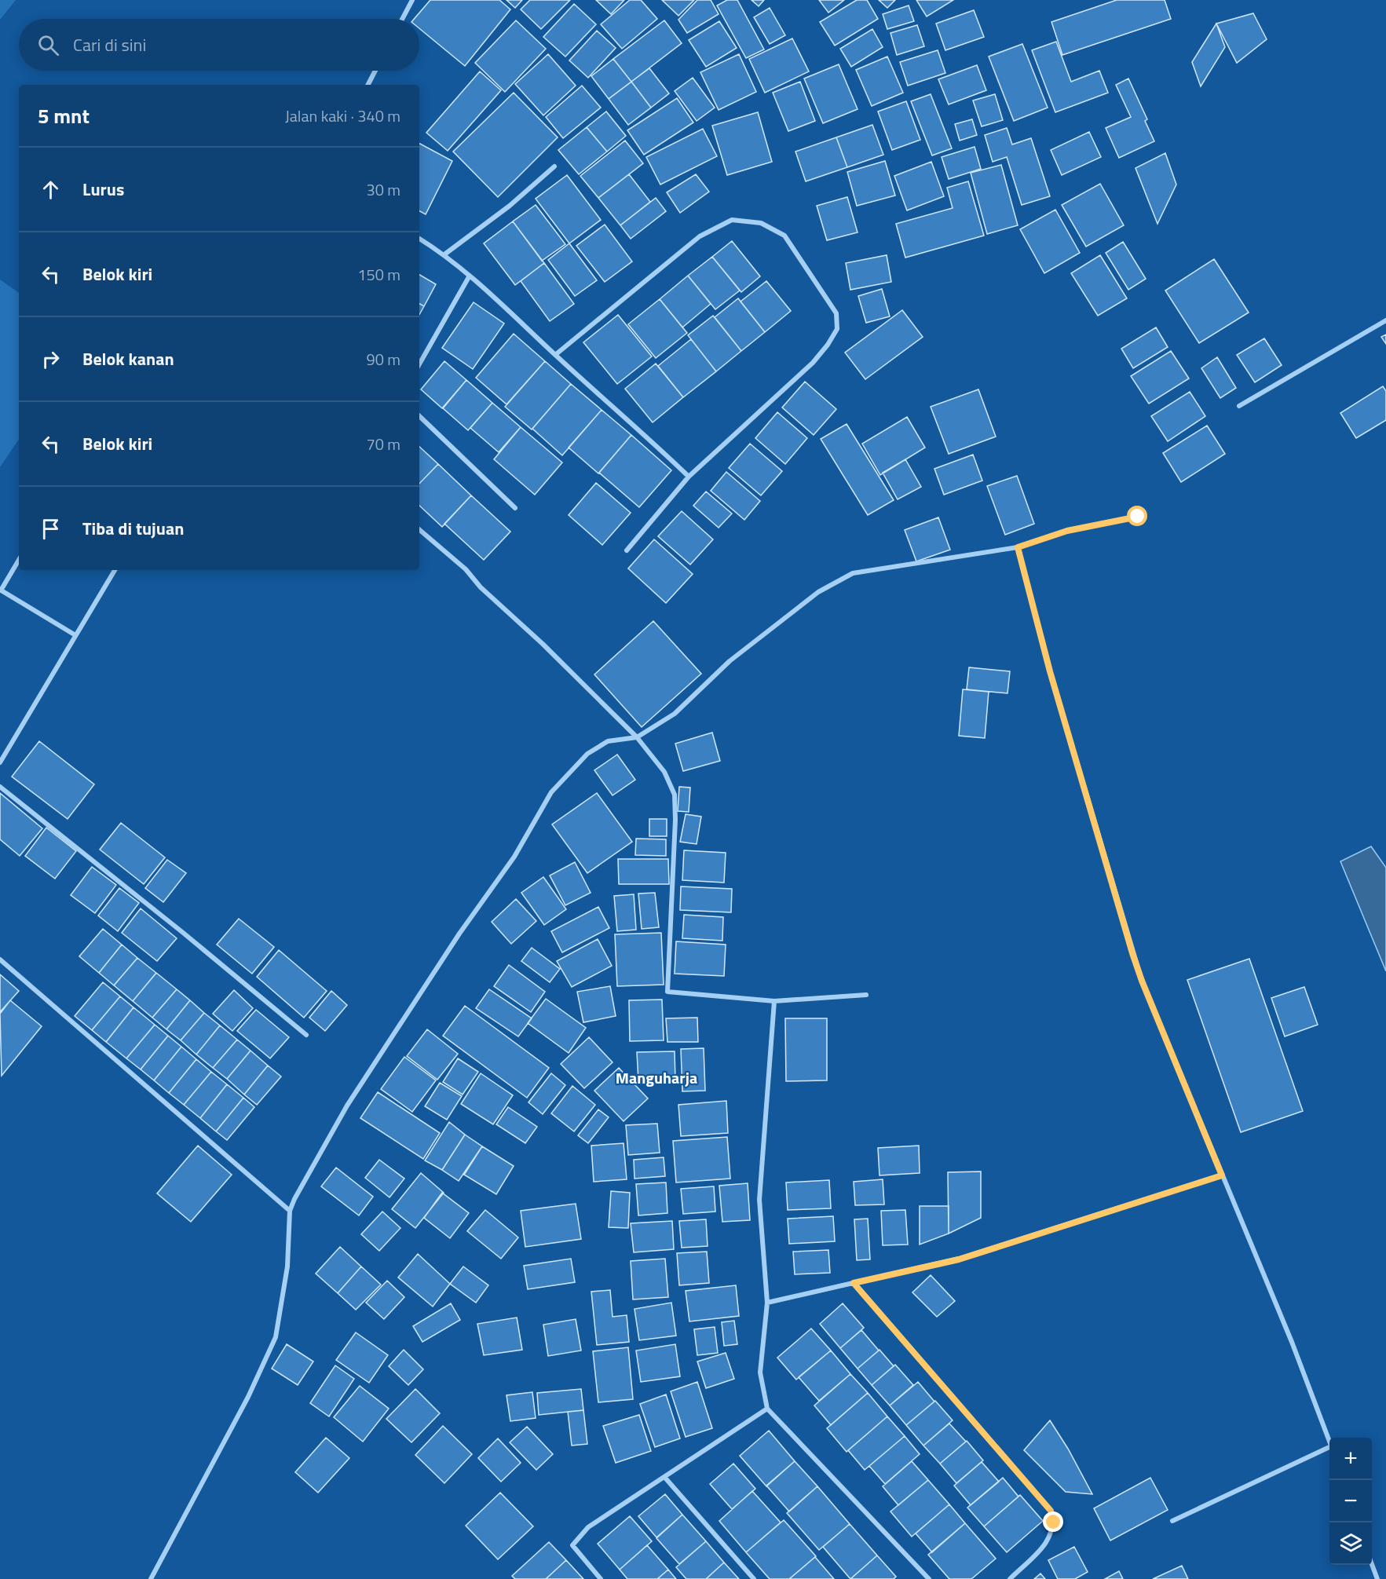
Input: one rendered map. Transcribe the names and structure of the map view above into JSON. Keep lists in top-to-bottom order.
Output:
{
  "districts": ["Manguharja"],
  "page": {
    "search": "Cari di sini",
    "heading": ["5 mnt", "Jalan kaki · 340 m"],
    "list": [
      ["Lurus", "30 m"],
      ["Belok kiri", "150 m"],
      ["Belok kanan", "90 m"],
      ["Belok kiri", "70 m"],
      "Tiba di tujuan"
    ],
    "map_buttons": ["+", "−"]
  }
}
